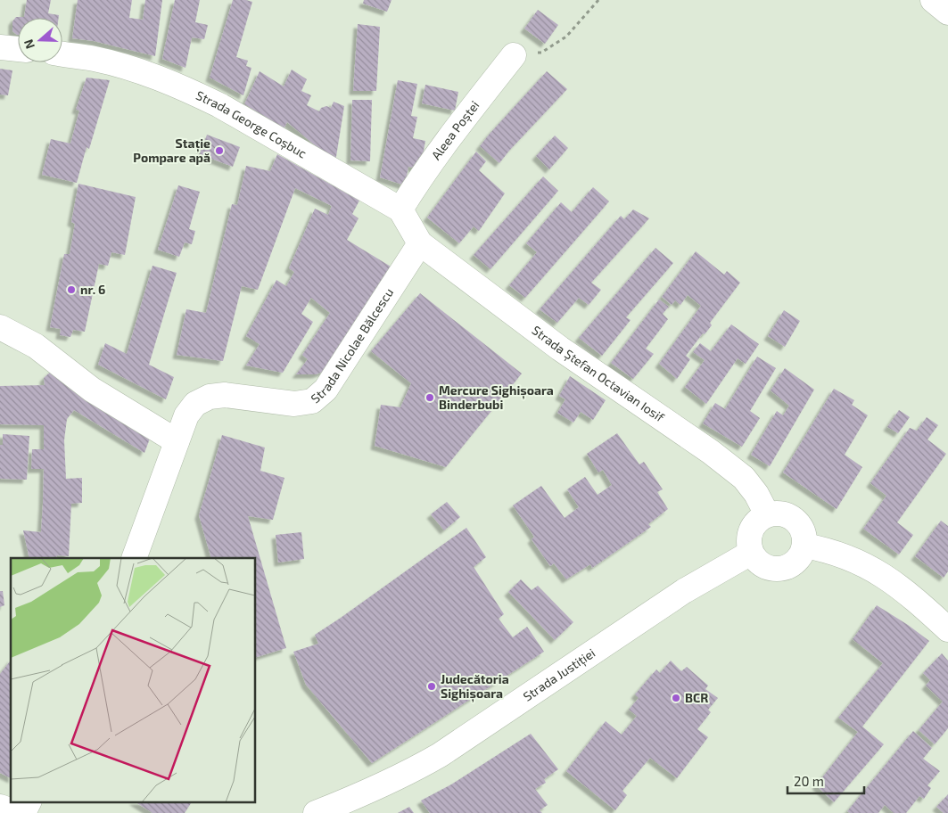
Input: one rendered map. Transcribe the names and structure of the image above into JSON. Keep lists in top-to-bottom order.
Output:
{
  "streets": {
    "street": [
      "Strada George Coșbuc",
      "Aleea Poștei",
      "Strada Nicolae Bălcescu",
      "Strada Ștefan Octavian Iosif",
      "Strada Justiției"
    ]
  },
  "crossings": [
    ["Strada George Coșbuc", "Aleea Poștei"],
    ["Strada Nicolae Bălcescu", "Strada Ștefan Octavian Iosif"],
    ["Strada Ștefan Octavian Iosif", "Strada Justiției"]
  ],
  "places": [
    "Stație Pompare apă",
    "nr. 6",
    "Mercure Sighișoara Binderbubi",
    "Judecătoria Sighișoara",
    "BCR"
  ],
  "scale_bar": "20 m",
  "north": "left"
}
